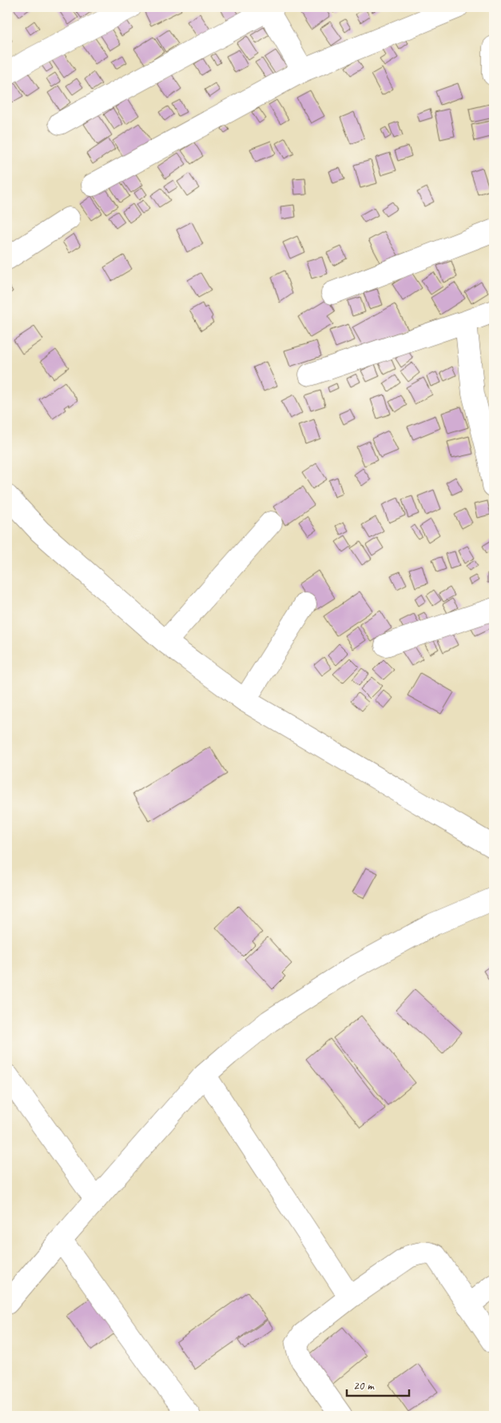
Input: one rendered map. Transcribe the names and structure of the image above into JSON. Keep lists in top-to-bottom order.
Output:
{
  "scale_bar": "20 m"
}
